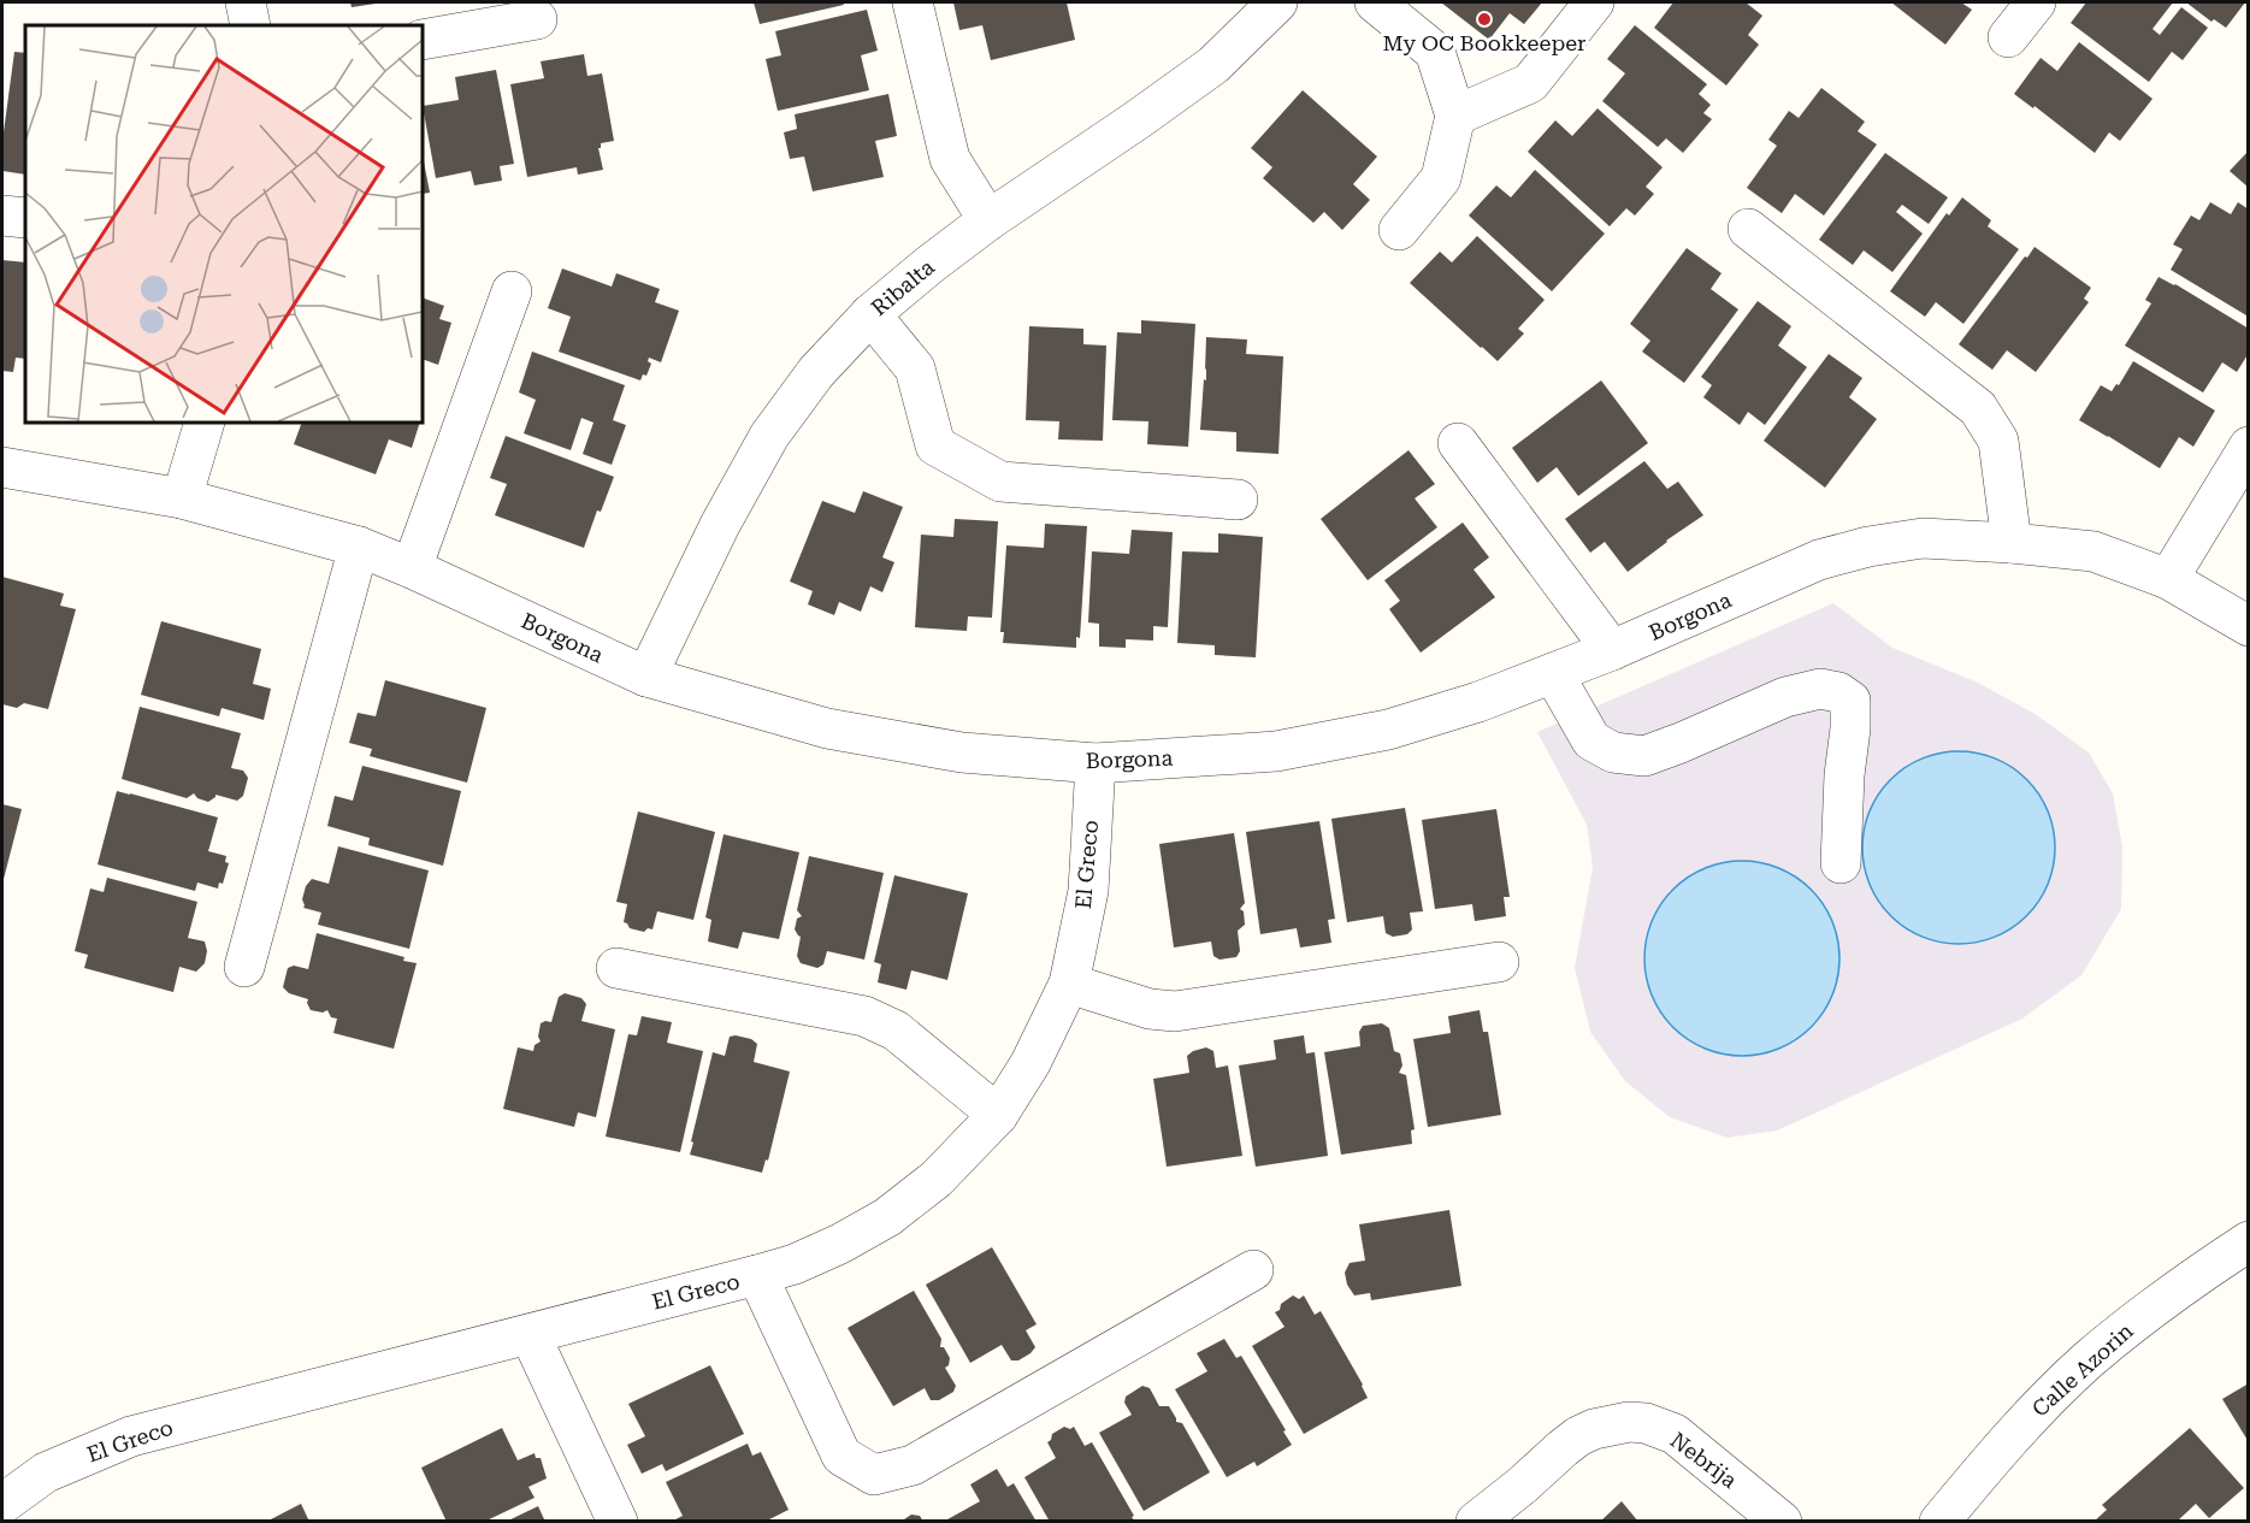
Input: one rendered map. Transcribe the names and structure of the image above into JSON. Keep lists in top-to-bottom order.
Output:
{
  "streets": {
    "street": [
      "Ribalta",
      "Borgona",
      "El Greco",
      "Calle Azorin",
      "Nebrija"
    ]
  },
  "crossings": [
    ["Ribalta", "Borgona"],
    ["Borgona", "El Greco"]
  ],
  "places": ["My OC Bookkeeper"]
}
